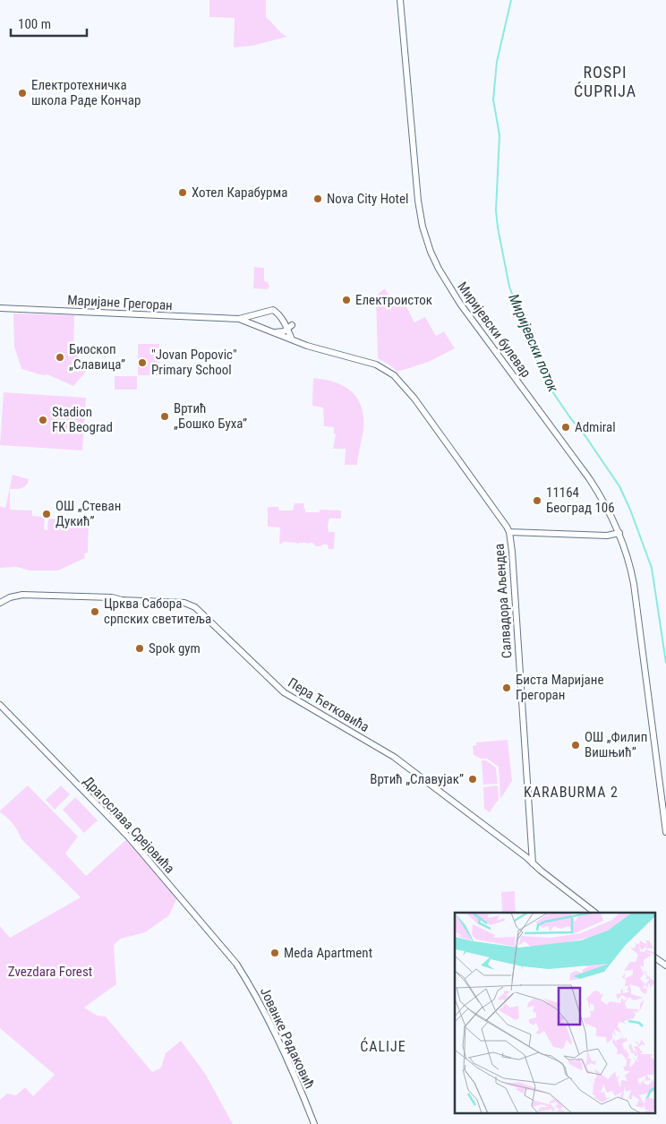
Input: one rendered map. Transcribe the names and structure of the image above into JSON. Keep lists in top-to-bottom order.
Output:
{
  "streets": {
    "street": [
      "Маријане Грегоран",
      "Миријевски булевар",
      "Салвадора Аљендеа",
      "Пера Ћетковића",
      "Драгослава Срејовића",
      "Јованке Радаковић"
    ]
  },
  "crossings": [
    ["Маријане Грегоран", "Салвадора Аљендеа"],
    ["Салвадора Аљендеа", "Пера Ћетковића"],
    ["Драгослава Срејовића", "Јованке Радаковић"]
  ],
  "districts": ["ROSPI ĆUPRIJA", "KARABURMA 2", "ĆALIJE"],
  "water": ["Миријевски поток"],
  "parks": ["Zvezdara Forest"],
  "places": [
    "Електротехничка школа Раде Кончар",
    "Хотел Карабурма",
    "Nova City Hotel",
    "Електроисток",
    "Биоскоп „Славица”",
    "\"Jovan Popovic\" Primary School",
    "Вртић „Бошко Буха”",
    "Stadion FK Beograd",
    "Admiral",
    "11164 Београд 106",
    "ОШ „Стеван Дукић”",
    "Црква Сабора српских светитеља",
    "Spok gym",
    "Биста Маријане Грегоран",
    "ОШ „Филип Вишњић”",
    "Вртић „Славујак”",
    "Meda Apartment"
  ],
  "scale_bar": "100 m"
}
